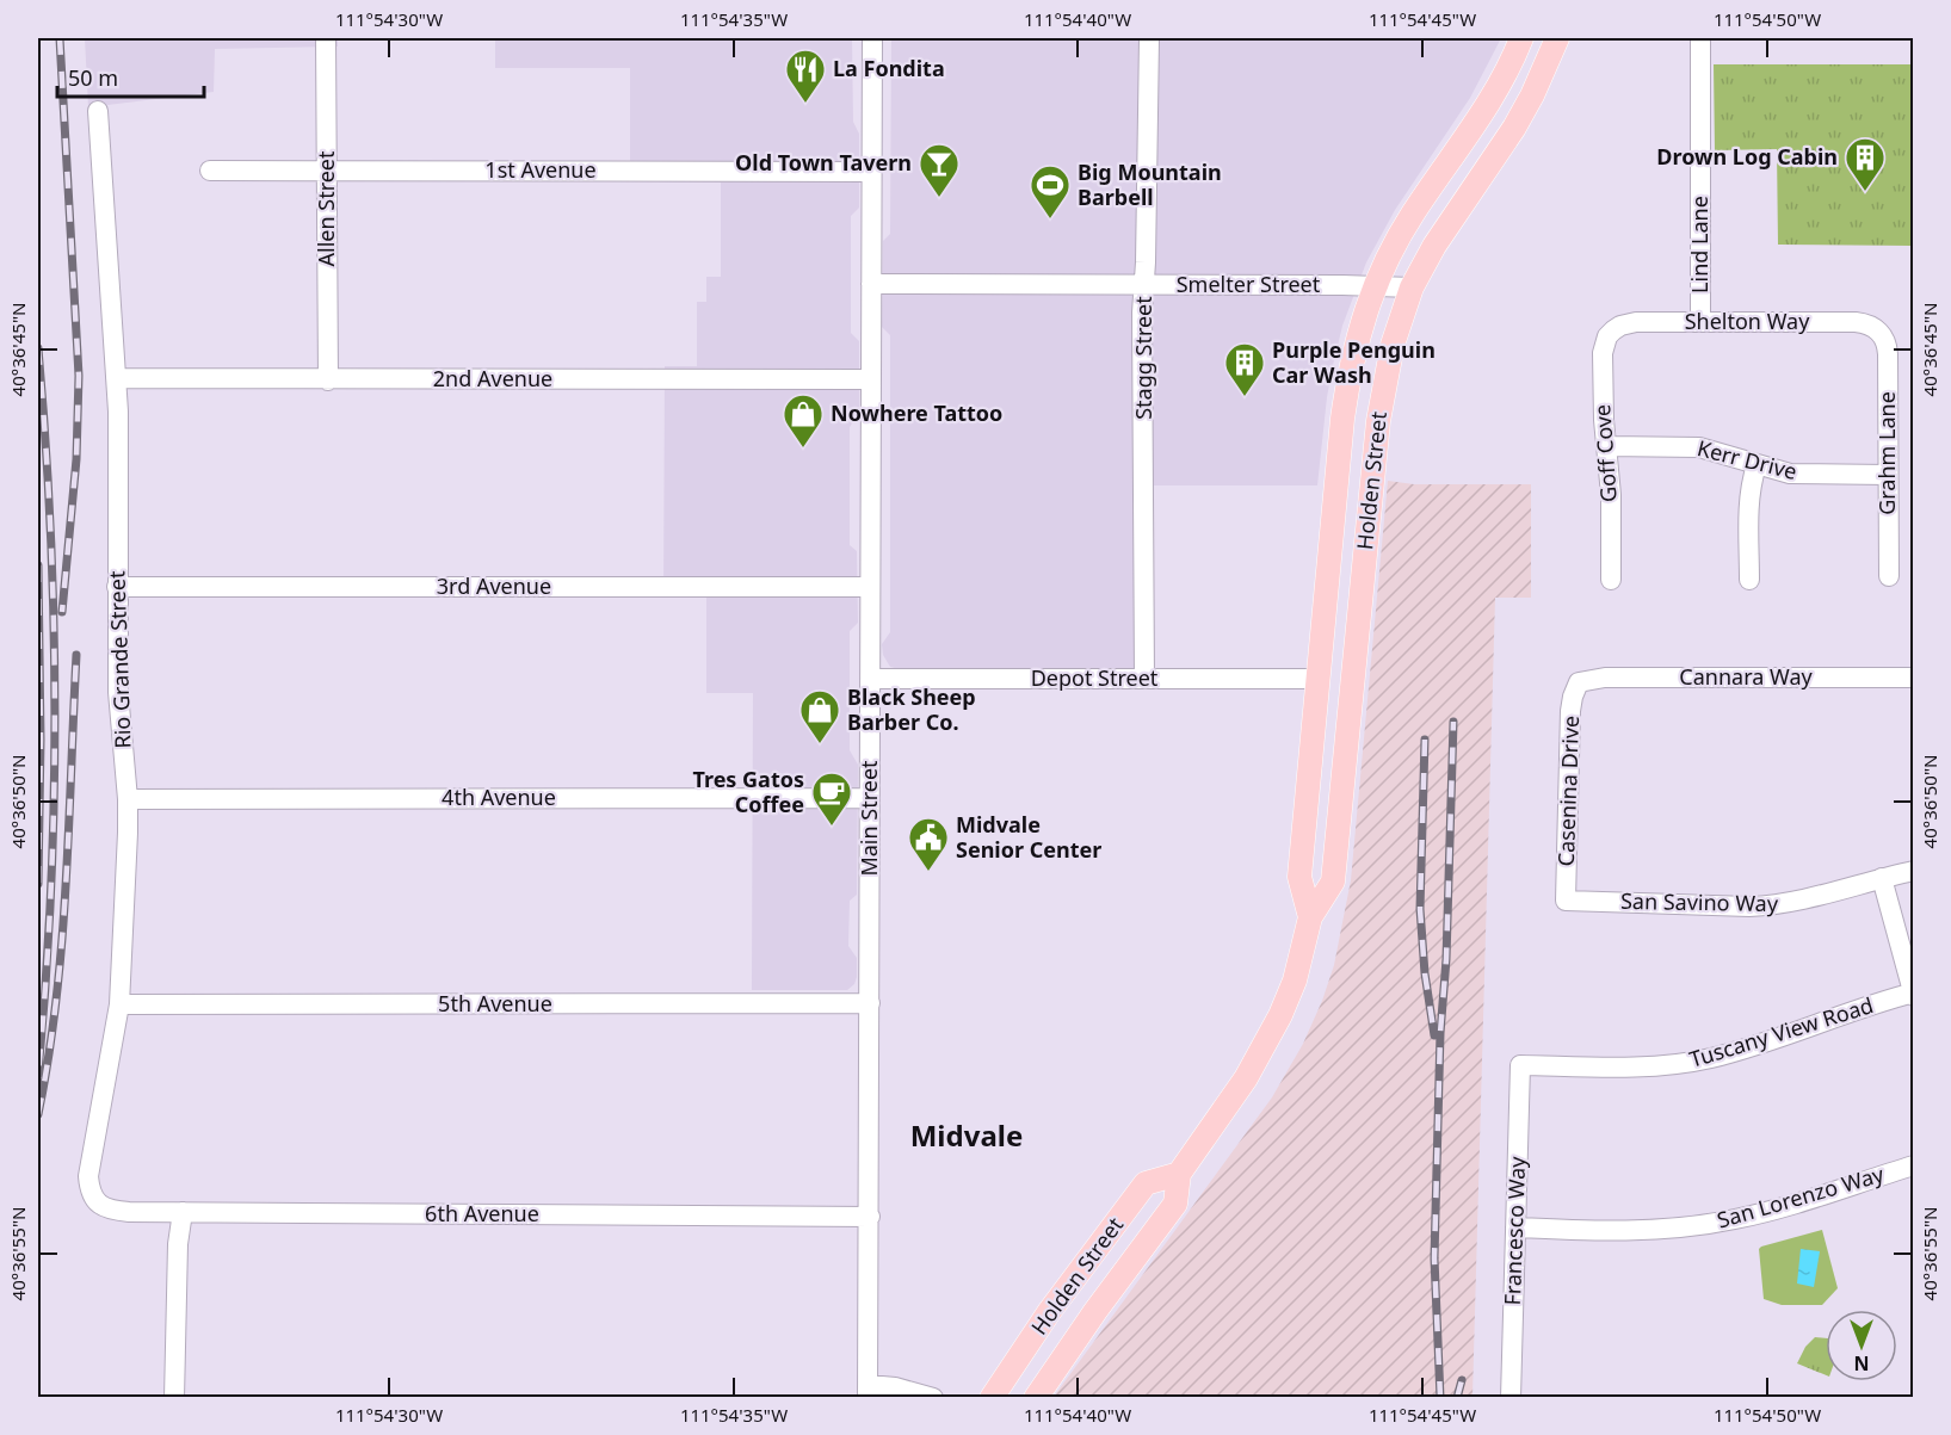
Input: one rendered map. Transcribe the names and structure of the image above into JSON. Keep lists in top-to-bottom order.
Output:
{
  "streets": {
    "main road": ["Holden Street"],
    "street": [
      "1st Avenue",
      "Allen Street",
      "Lind Lane",
      "Smelter Street",
      "Shelton Way",
      "Stagg Street",
      "2nd Avenue",
      "Goff Cove",
      "Grahm Lane",
      "Kerr Drive",
      "3rd Avenue",
      "Rio Grande Street",
      "Cannara Way",
      "Depot Street",
      "Casenina Drive",
      "4th Avenue",
      "Main Street",
      "San Savino Way",
      "5th Avenue",
      "Tuscany View Road",
      "San Lorenzo Way",
      "6th Avenue",
      "Francesco Way"
    ]
  },
  "crossings": [
    ["1st Avenue", "Allen Street"],
    ["1st Avenue", "Main Street"],
    ["Allen Street", "2nd Avenue"],
    ["Lind Lane", "Shelton Way"],
    ["Smelter Street", "Stagg Street"],
    ["Smelter Street", "Holden Street"],
    ["Smelter Street", "Main Street"],
    ["Shelton Way", "Goff Cove"],
    ["Shelton Way", "Grahm Lane"],
    ["Stagg Street", "Depot Street"],
    ["2nd Avenue", "Rio Grande Street"],
    ["2nd Avenue", "Main Street"],
    ["Goff Cove", "Kerr Drive"],
    ["Grahm Lane", "Kerr Drive"],
    ["Holden Street", "Depot Street"],
    ["3rd Avenue", "Rio Grande Street"],
    ["3rd Avenue", "Main Street"],
    ["Rio Grande Street", "4th Avenue"],
    ["Rio Grande Street", "5th Avenue"],
    ["Rio Grande Street", "6th Avenue"],
    ["Cannara Way", "Casenina Drive"],
    ["Depot Street", "Main Street"],
    ["Casenina Drive", "San Savino Way"],
    ["4th Avenue", "Main Street"],
    ["Main Street", "5th Avenue"],
    ["Main Street", "6th Avenue"],
    ["Tuscany View Road", "Francesco Way"],
    ["San Lorenzo Way", "Francesco Way"]
  ],
  "districts": ["Midvale"],
  "places": {
    "restaurant": ["La Fondita"],
    "building": ["Drown Log Cabin", "Purple Penguin Car Wash"],
    "bar": ["Old Town Tavern"],
    "sports": ["Big Mountain Barbell"],
    "shop": ["Nowhere Tattoo", "Black Sheep Barber Co."],
    "cafe": ["Tres Gatos Coffee"],
    "public building": ["Midvale Senior Center"]
  },
  "scale_bar": "50 m",
  "north": "bottom",
  "coordinates": [
    "111°54'30\"W",
    "111°54'35\"W",
    "111°54'40\"W",
    "111°54'45\"W",
    "111°54'50\"W",
    "40°36'45\"N",
    "40°36'50\"N",
    "40°36'55\"N"
  ]
}
